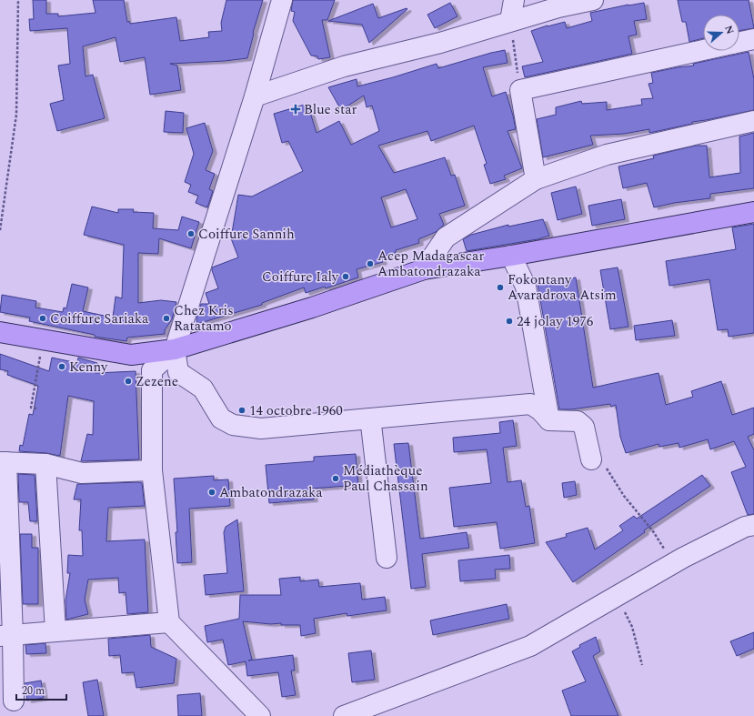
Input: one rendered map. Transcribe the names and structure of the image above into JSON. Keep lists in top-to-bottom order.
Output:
{
  "places": {
    "health": ["Blue star"],
    "other": [
      "Coiffure Sannih",
      "Acep Madagascar Ambatondrazaka",
      "Coiffure Ialy",
      "Fokontany Avaradrova Atsim",
      "Coiffure Sariaka",
      "Chez Kris Ratatamo",
      "24 jolay 1976",
      "Kenny",
      "Zezene",
      "14 octobre 1960",
      "Médiathèque Paul Chassain",
      "Ambatondrazaka"
    ]
  },
  "scale_bar": "20 m",
  "north": "right"
}
